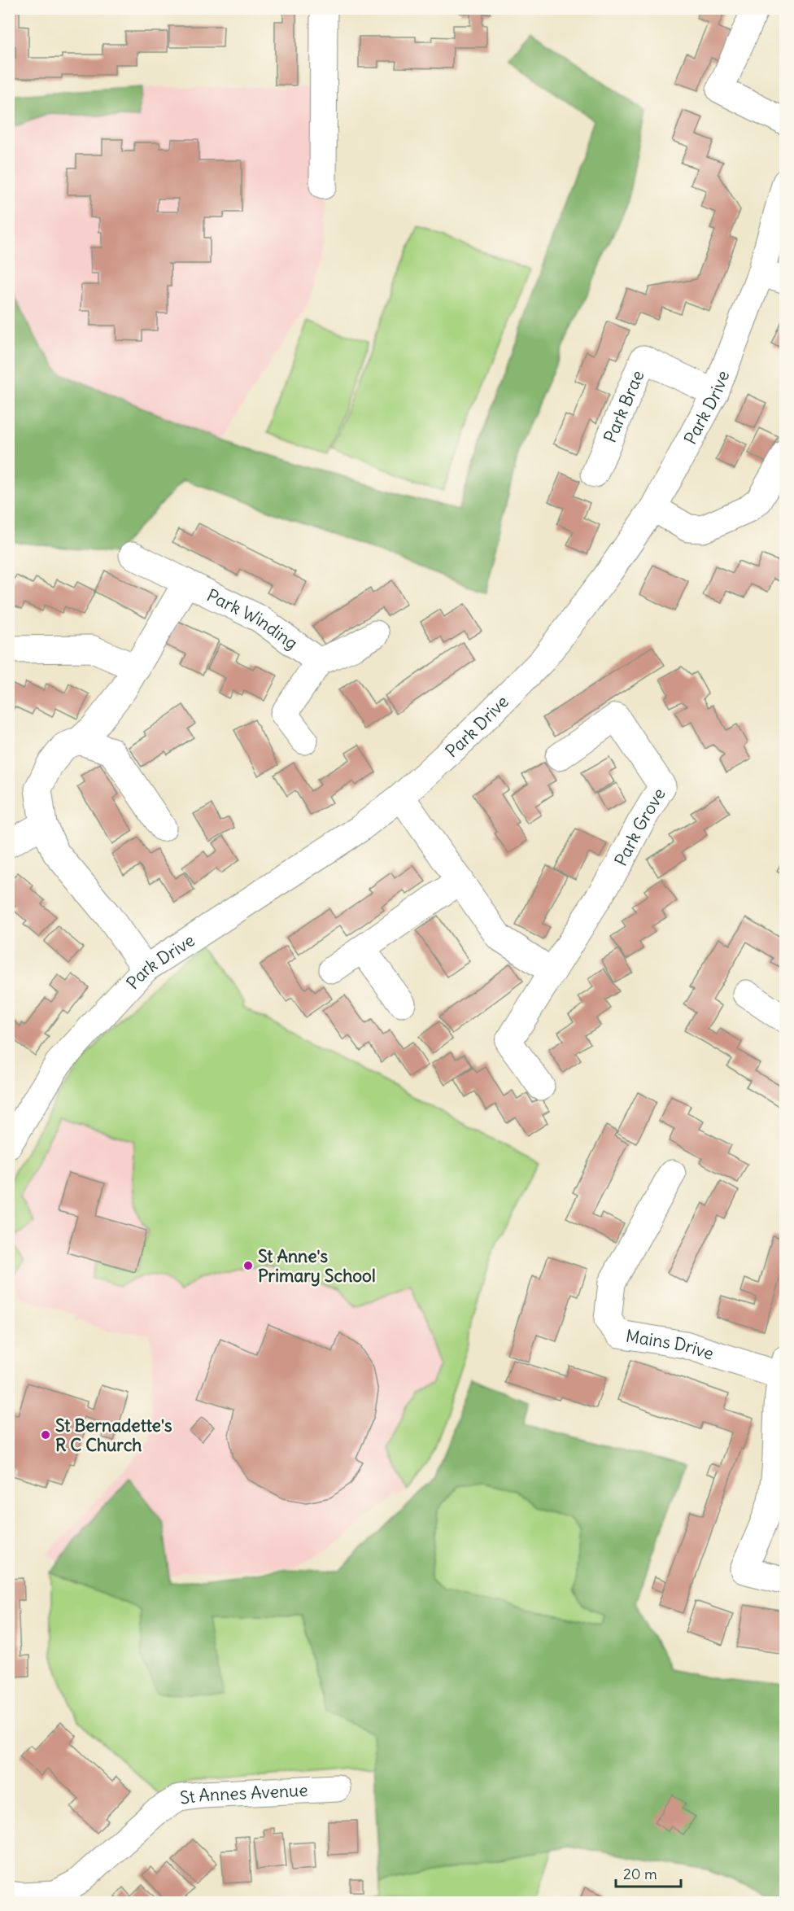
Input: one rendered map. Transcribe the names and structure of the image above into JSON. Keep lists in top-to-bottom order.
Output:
{
  "streets": {
    "street": [
      "Park Brae",
      "Park Drive",
      "Park Winding",
      "Park Grove",
      "Mains Drive",
      "St Annes Avenue"
    ]
  },
  "crossings": [
    ["Park Brae", "Park Drive"],
    ["Park Drive", "Park Winding"]
  ],
  "places": ["St Anne's Primary School", "St Bernadette's R C Church"],
  "scale_bar": "20 m"
}
